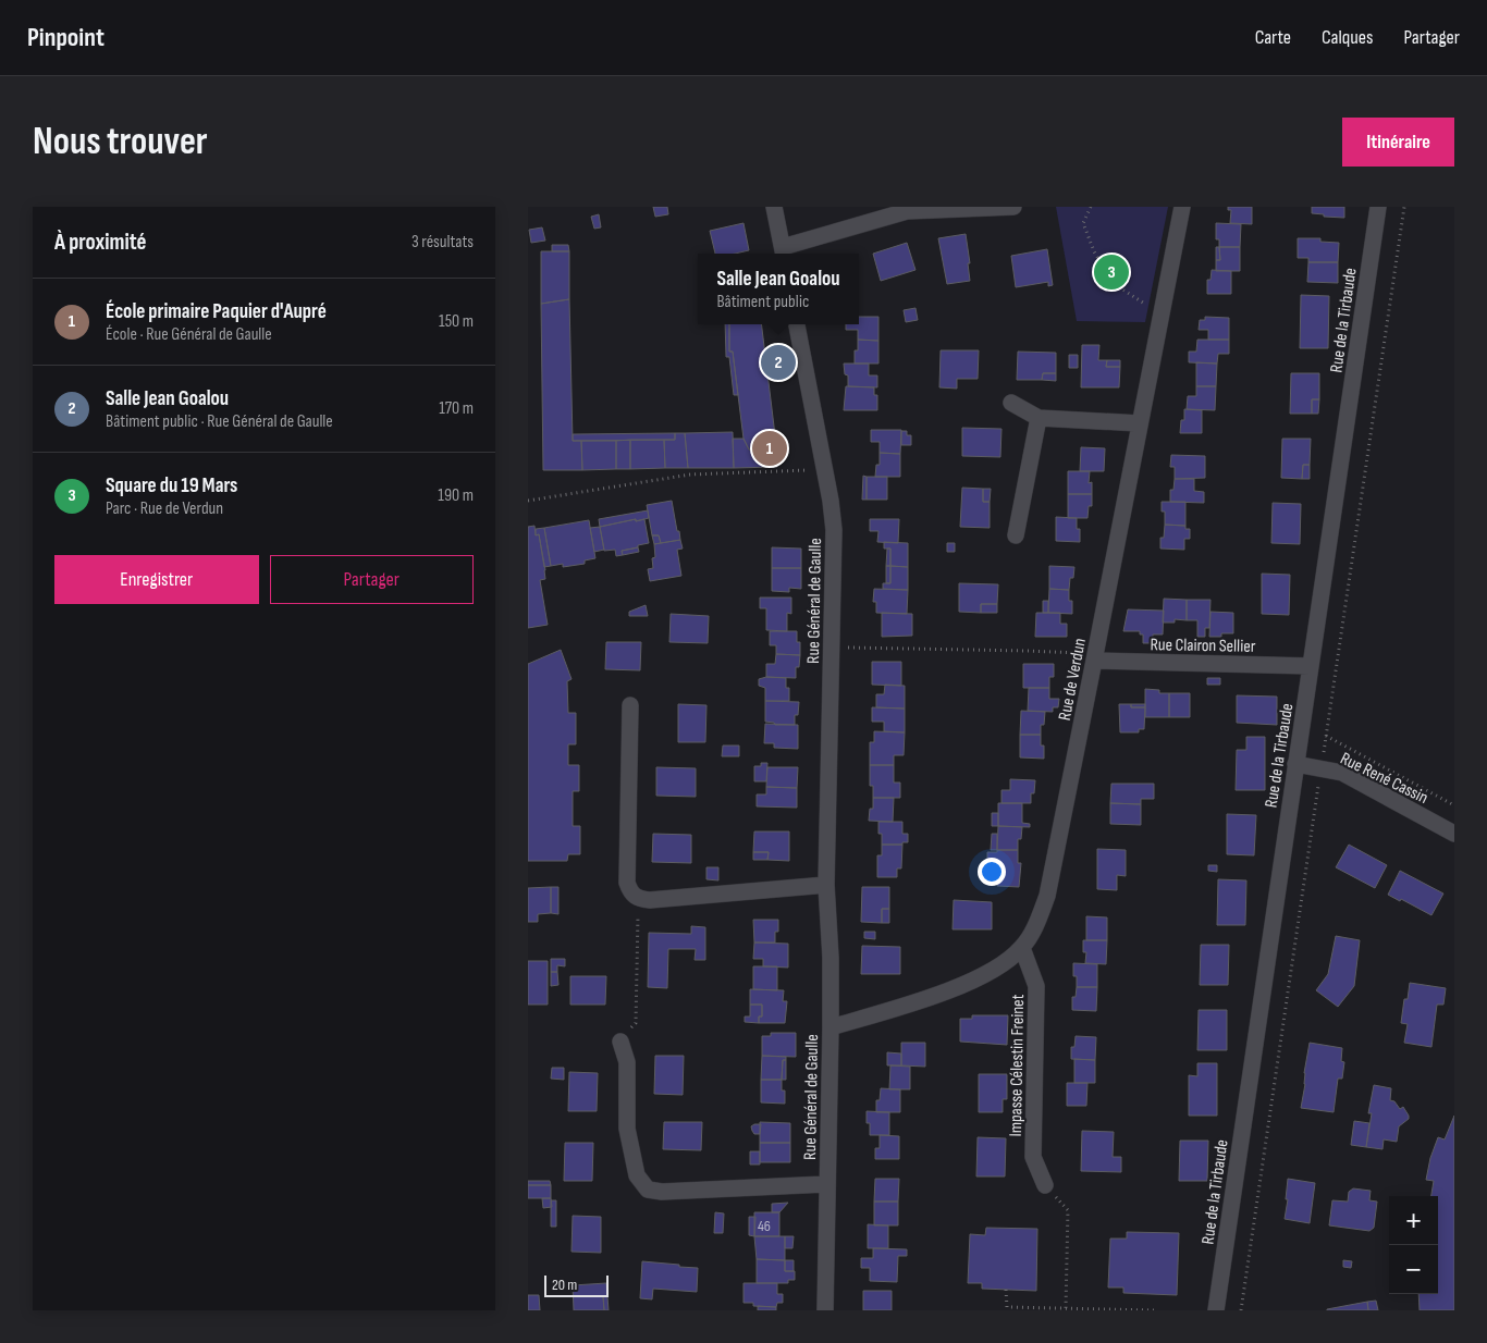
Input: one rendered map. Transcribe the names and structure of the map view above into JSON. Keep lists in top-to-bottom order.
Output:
{
  "streets": {
    "street": [
      "Rue de la Tirbaude",
      "Rue Général de Gaulle",
      "Rue Clairon Sellier",
      "Rue de Verdun",
      "Rue René Cassin",
      "Impasse Célestin Freinet"
    ]
  },
  "crossings": [
    ["Rue de la Tirbaude", "Rue Clairon Sellier"],
    ["Rue de la Tirbaude", "Rue René Cassin"],
    ["Rue Général de Gaulle", "Rue de Verdun"],
    ["Rue Clairon Sellier", "Rue de Verdun"],
    ["Rue de Verdun", "Impasse Célestin Freinet"]
  ],
  "house_numbers": ["46"],
  "scale_bar": "20 m",
  "page": {
    "header": "Pinpoint",
    "nav": ["Carte", "Calques", "Partager"],
    "buttons": [
      "Itinéraire",
      ["Enregistrer", "Partager"]
    ],
    "title": "Nous trouver",
    "heading": ["À proximité", "3 résultats"],
    "pins": ["3", "2", "1"],
    "popup": ["Salle Jean Goalou", "Bâtiment public"],
    "list": [
      {
        "mark": "1",
        "name": "École primaire Paquier d'Aupré",
        "note": "École · Rue Général de Gaulle",
        "value": "150 m"
      },
      {
        "mark": "2",
        "name": "Salle Jean Goalou",
        "note": "Bâtiment public · Rue Général de Gaulle",
        "value": "170 m"
      },
      {
        "mark": "3",
        "name": "Square du 19 Mars",
        "note": "Parc · Rue de Verdun",
        "value": "190 m"
      }
    ],
    "map_buttons": ["+", "−"],
    "scale": "20 m"
  }
}
